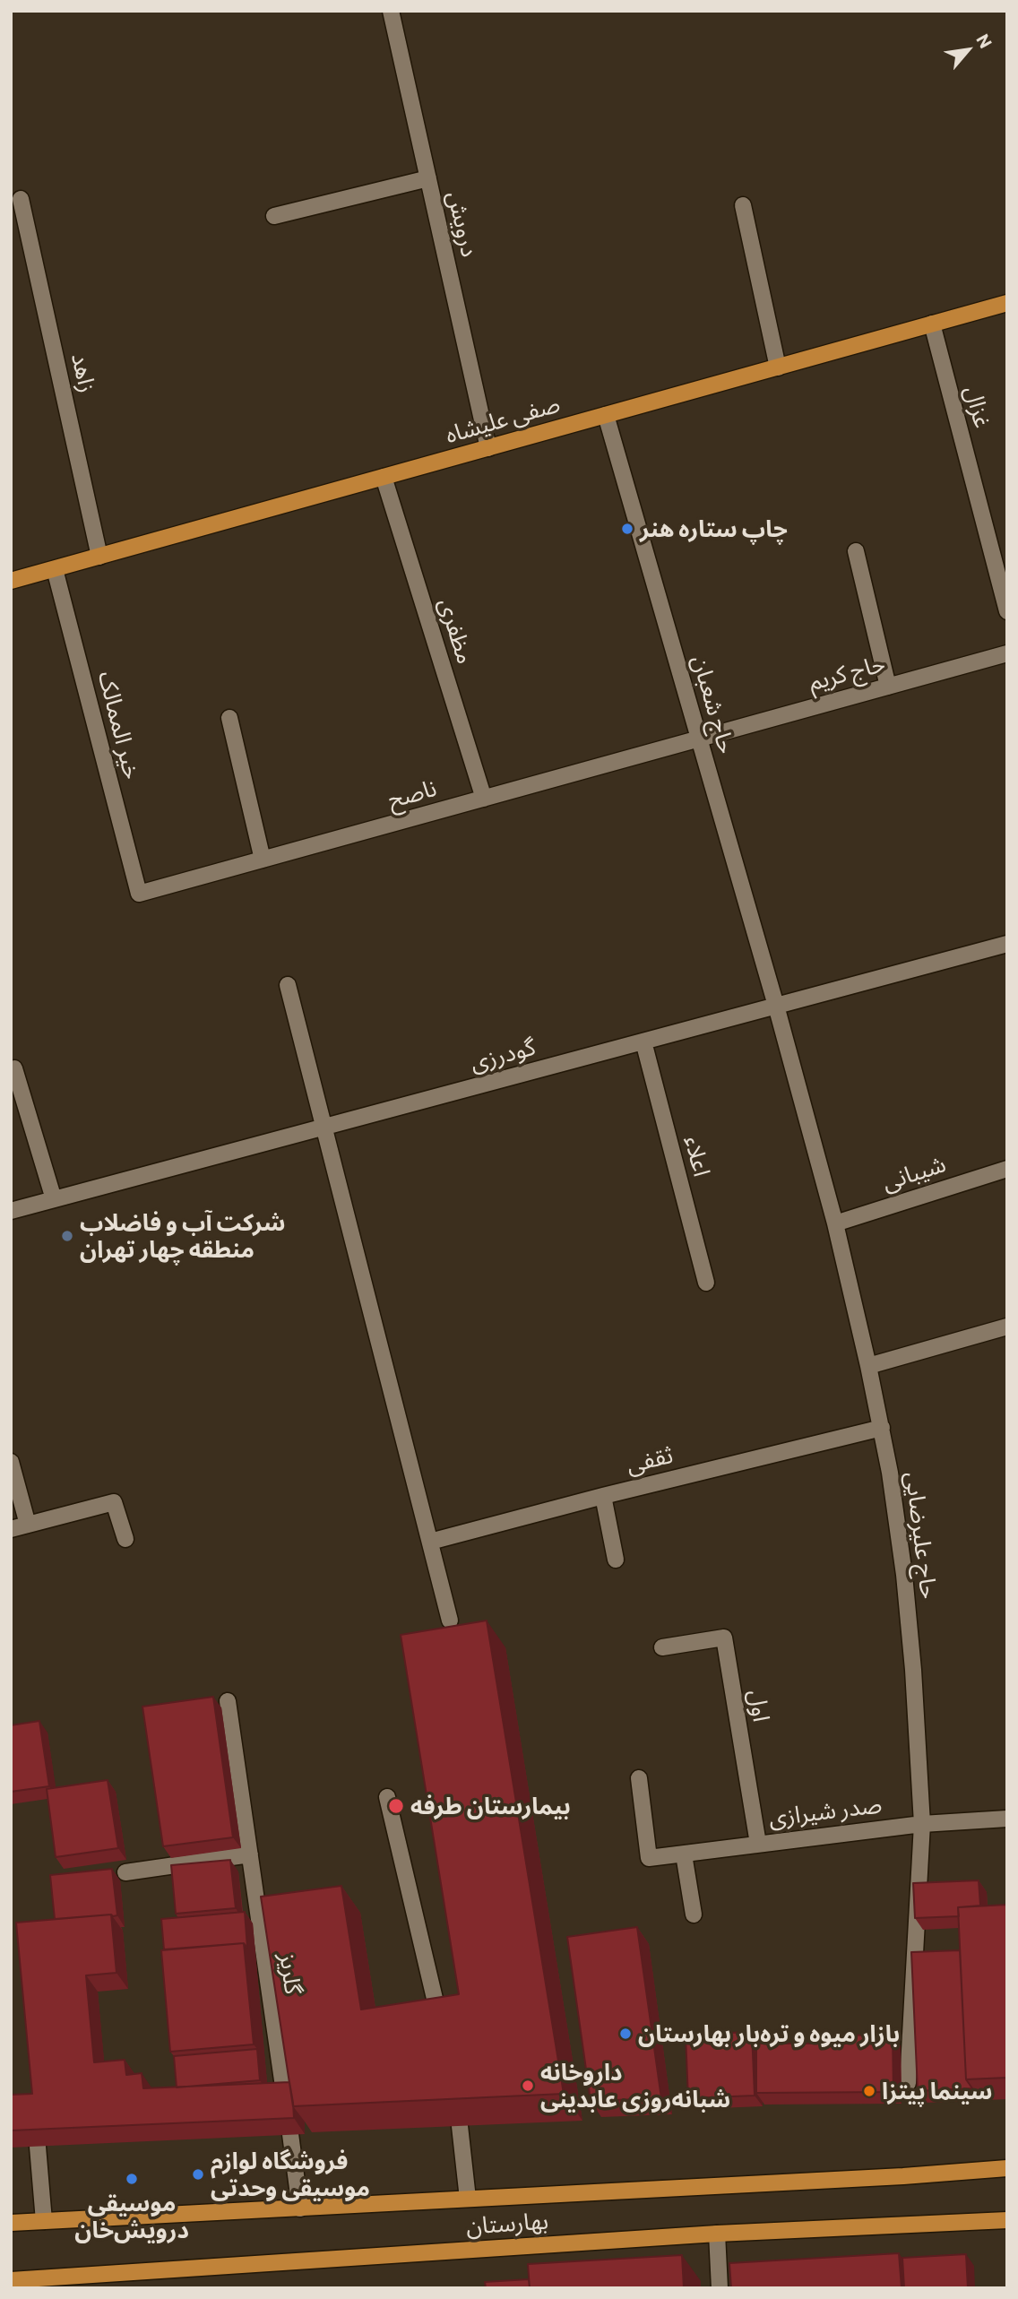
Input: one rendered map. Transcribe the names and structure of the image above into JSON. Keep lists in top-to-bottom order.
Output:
{
  "streets": {
    "main road": ["صفی علیشاه", "بهارستان"],
    "street": [
      "درویش",
      "زاهد",
      "غزال",
      "مظفری",
      "حاج کریم",
      "حاج شعبان",
      "خیر الممالک",
      "ناصح",
      "گودرزی",
      "اعلاء",
      "شیبانی",
      "ثقفی",
      "حاج علیرضایی",
      "اول",
      "صدر شیرازی",
      "گلریز"
    ]
  },
  "crossings": [
    ["درویش", "صفی علیشاه"],
    ["زاهد", "صفی علیشاه"],
    ["غزال", "صفی علیشاه"],
    ["صفی علیشاه", "مظفری"],
    ["صفی علیشاه", "حاج شعبان"],
    ["صفی علیشاه", "خیر الممالک"],
    ["مظفری", "ناصح"],
    ["حاج کریم", "حاج شعبان"],
    ["حاج کریم", "ناصح"],
    ["حاج شعبان", "ناصح"],
    ["حاج شعبان", "گودرزی"],
    ["حاج شعبان", "حاج علیرضایی"],
    ["خیر الممالک", "ناصح"],
    ["گودرزی", "اعلاء"],
    ["گودرزی", "حاج علیرضایی"],
    ["شیبانی", "حاج علیرضایی"],
    ["ثقفی", "حاج علیرضایی"],
    ["حاج علیرضایی", "صدر شیرازی"],
    ["اول", "صدر شیرازی"]
  ],
  "places": [
    "چاپ ستاره هنر",
    "شرکت آب و فاضلاب منطقه چهار تهران",
    "بیمارستان طرفه",
    "بازار میوه و تره‌بار بهارستان",
    "داروخانه شبانه‌روزی عابدینی",
    "سینما پیتزا",
    "فروشگاه لوازم موسیقی وحدتی",
    "موسیقی درویش‌خان"
  ],
  "north": "top right"
}
